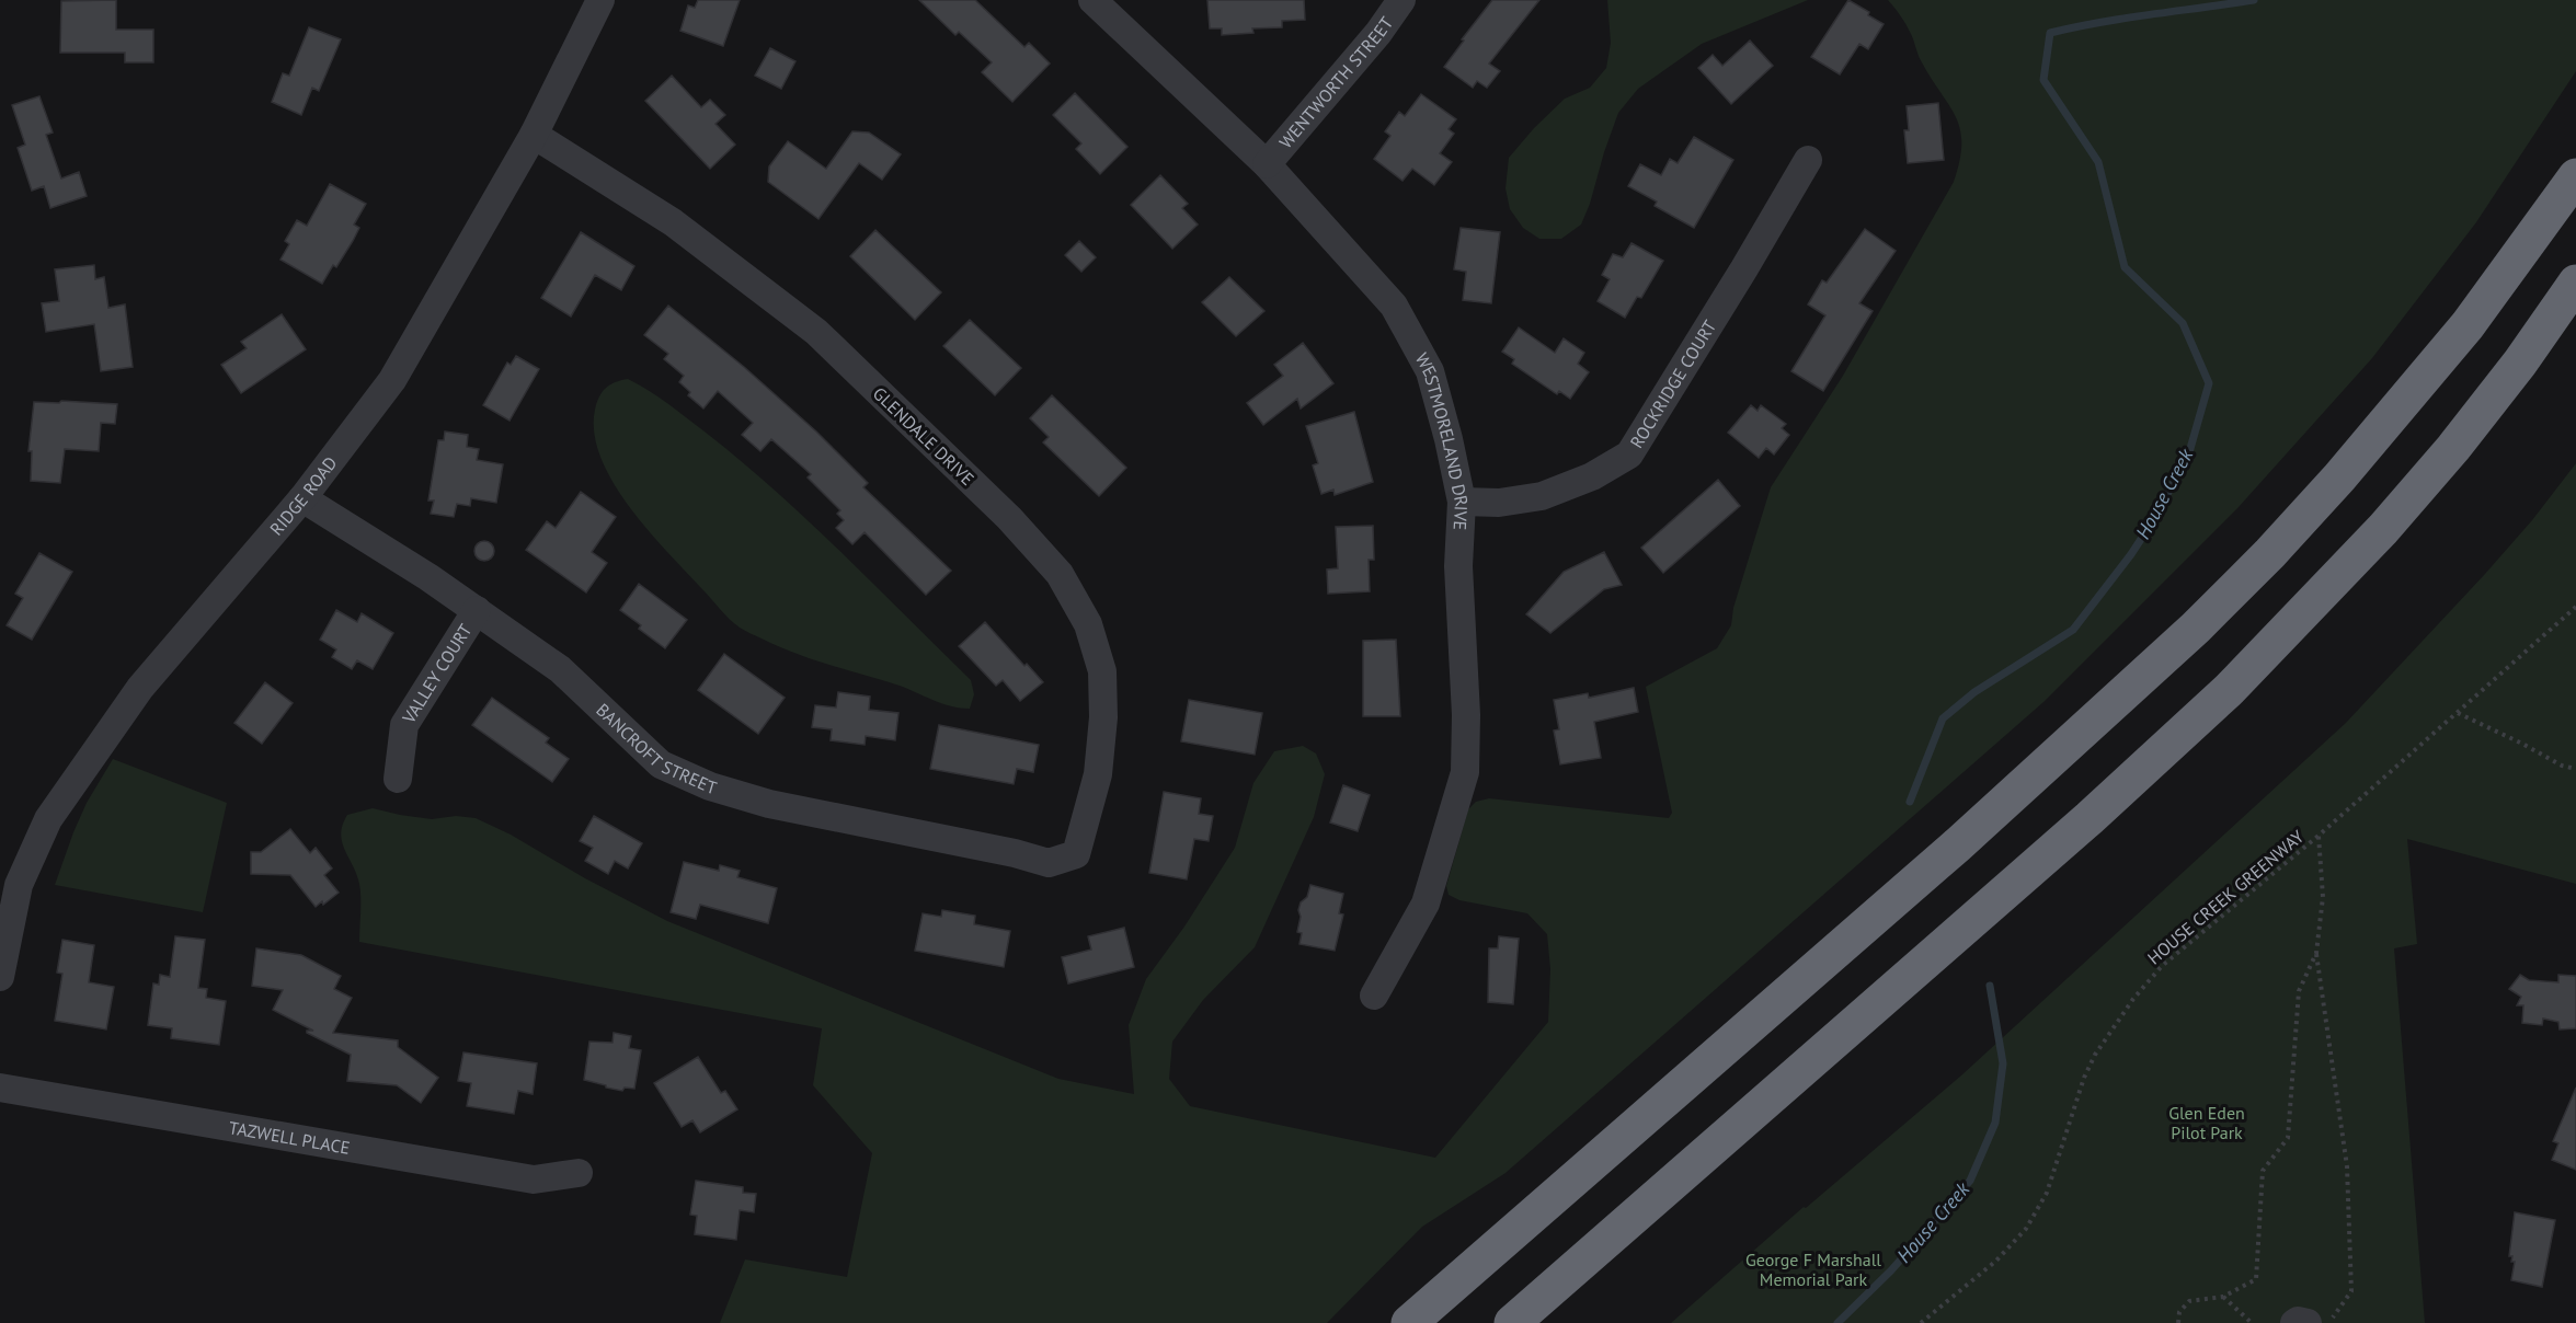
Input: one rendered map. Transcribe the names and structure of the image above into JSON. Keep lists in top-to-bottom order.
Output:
{
  "streets": {
    "street": [
      "WENTWORTH STREET",
      "ROCKRIDGE COURT",
      "GLENDALE DRIVE",
      "WESTMORELAND DRIVE",
      "RIDGE ROAD",
      "VALLEY COURT",
      "BANCROFT STREET",
      "TAZWELL PLACE"
    ],
    "path": ["HOUSE CREEK GREENWAY"]
  },
  "crossings": [
    ["WENTWORTH STREET", "WESTMORELAND DRIVE"],
    ["ROCKRIDGE COURT", "WESTMORELAND DRIVE"],
    ["GLENDALE DRIVE", "RIDGE ROAD"],
    ["GLENDALE DRIVE", "BANCROFT STREET"],
    ["RIDGE ROAD", "BANCROFT STREET"],
    ["VALLEY COURT", "BANCROFT STREET"]
  ],
  "water": ["House Creek"],
  "parks": ["Glen Eden Pilot Park", "George F Marshall Memorial Park"]
}
